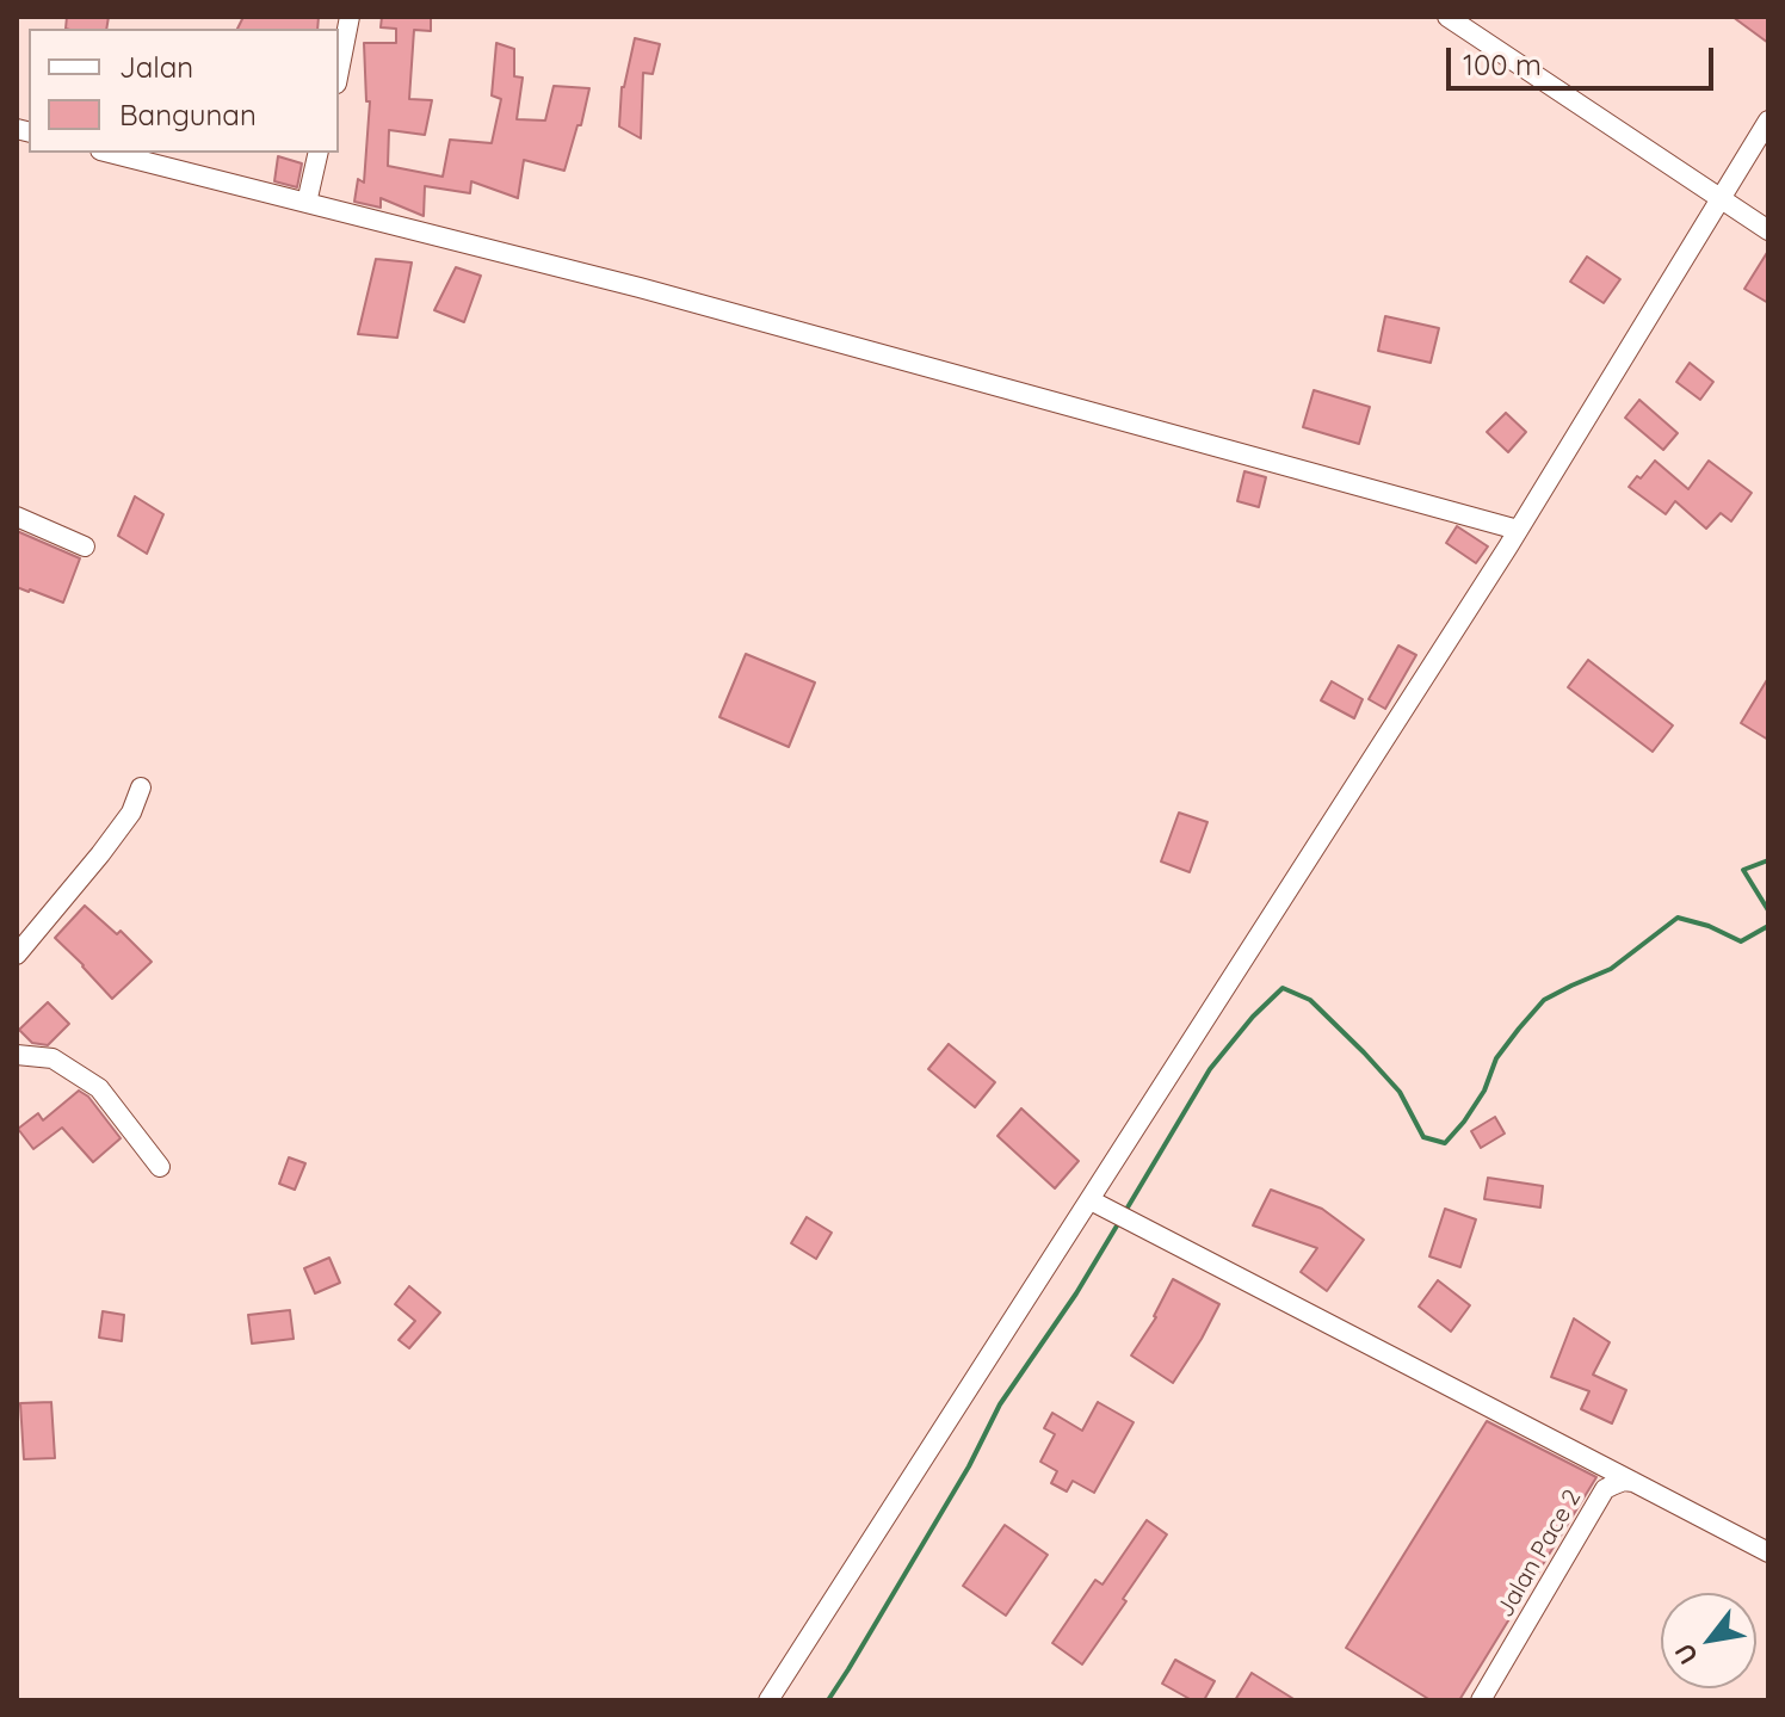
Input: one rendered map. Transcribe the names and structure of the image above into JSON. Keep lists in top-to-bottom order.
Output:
{
  "streets": {
    "street": ["Jalan Pace 2"]
  },
  "legend": ["Jalan", "Bangunan"],
  "scale_bar": "100 m",
  "north": "bottom left"
}
